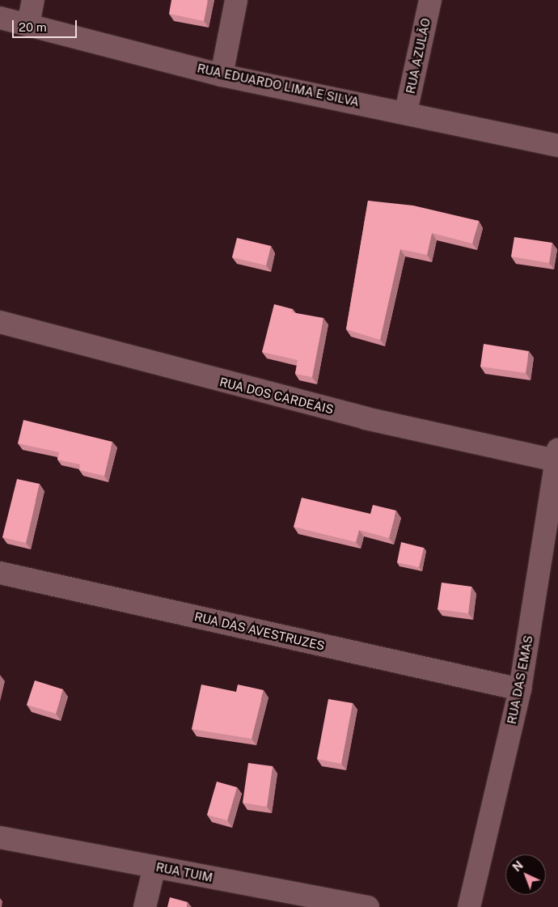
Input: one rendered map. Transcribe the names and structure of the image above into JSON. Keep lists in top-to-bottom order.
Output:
{
  "streets": {
    "street": [
      "RUA AZULÃO",
      "RUA EDUARDO LIMA E SILVA",
      "RUA DOS CARDEAIS",
      "RUA DAS AVESTRUZES",
      "RUA DAS EMAS",
      "RUA TUIM"
    ]
  },
  "crossings": [
    ["RUA AZULÃO", "RUA EDUARDO LIMA E SILVA"],
    ["RUA DOS CARDEAIS", "RUA DAS EMAS"],
    ["RUA DAS AVESTRUZES", "RUA DAS EMAS"]
  ],
  "scale_bar": "20 m",
  "north": "top left"
}
